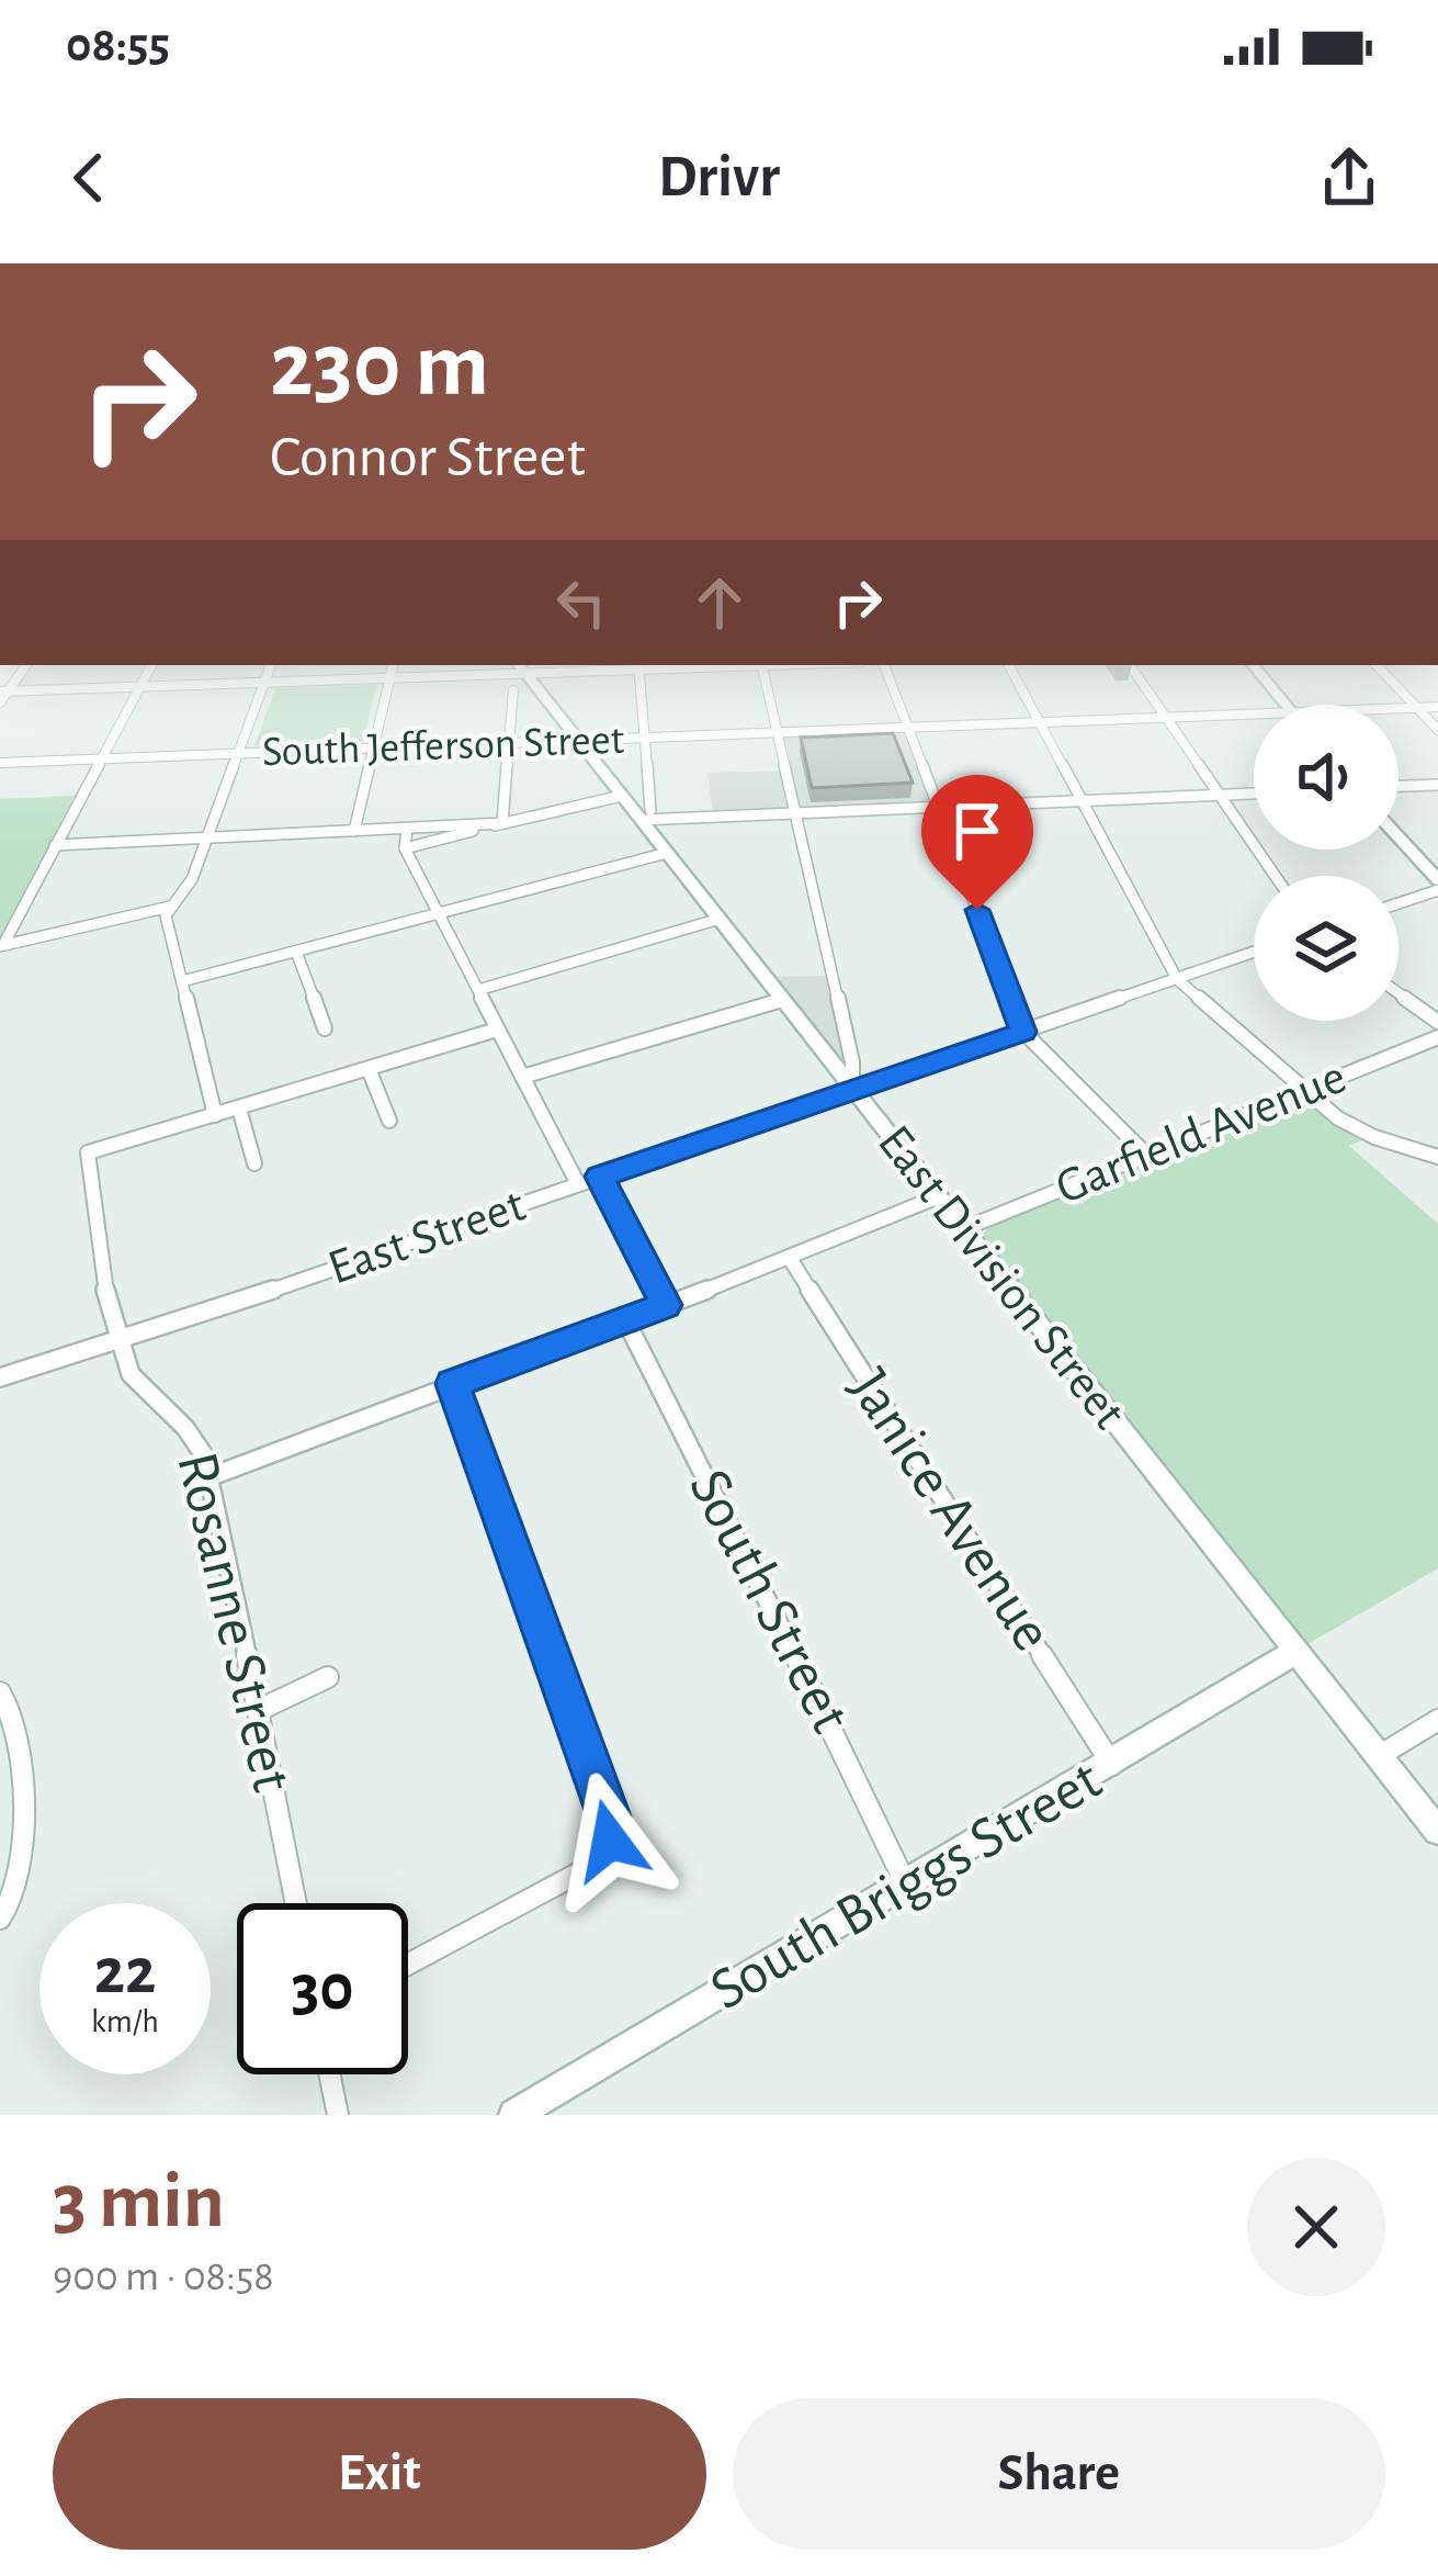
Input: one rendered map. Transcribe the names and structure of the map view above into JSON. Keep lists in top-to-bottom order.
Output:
{
  "streets": {
    "street": [
      "South Jefferson Street",
      "Garfield Avenue",
      "East Street",
      "East Division Street",
      "Janice Avenue",
      "South Street",
      "Rosanne Street",
      "South Briggs Street"
    ]
  },
  "crossings": [
    ["South Jefferson Street", "East Division Street"],
    ["Garfield Avenue", "East Division Street"],
    ["East Street", "East Division Street"],
    ["East Street", "Rosanne Street"],
    ["East Division Street", "South Briggs Street"],
    ["Janice Avenue", "South Briggs Street"],
    ["South Street", "South Briggs Street"]
  ],
  "page": {
    "status": "08:55",
    "header": "Drivr",
    "turn": ["230 m", "Connor Street"],
    "speed": "22 km/h",
    "limit": "30",
    "heading": ["3 min", "900 m · 08:58"],
    "buttons": ["Exit", "Share"]
  }
}
